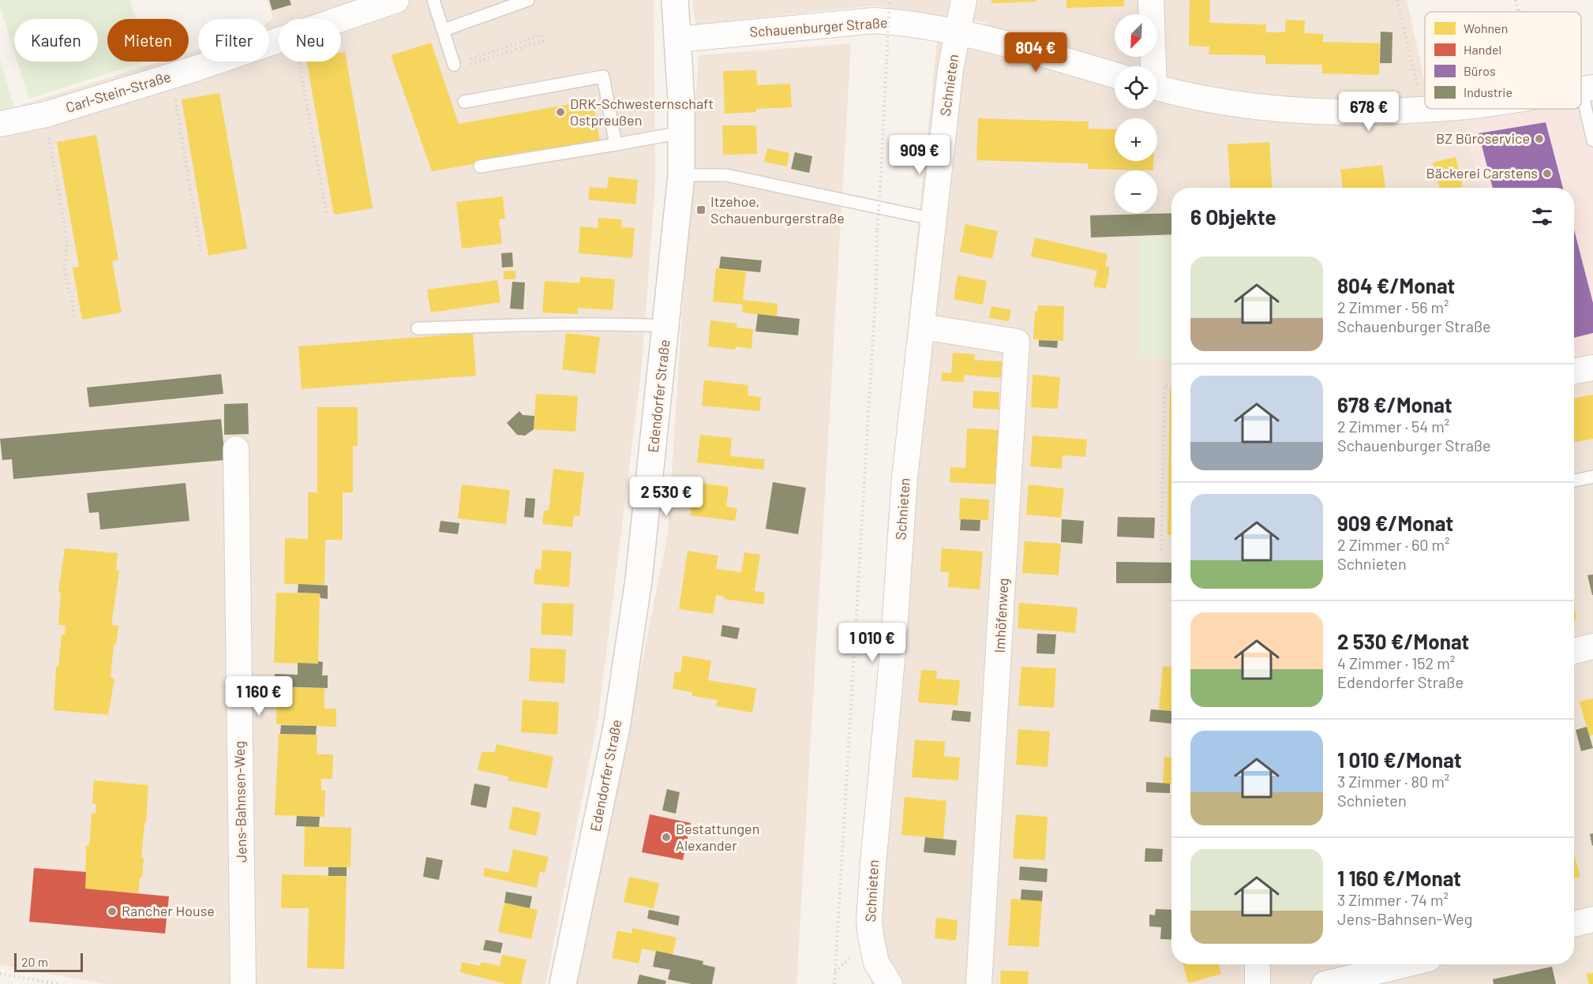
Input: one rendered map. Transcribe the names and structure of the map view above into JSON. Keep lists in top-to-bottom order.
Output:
{
  "streets": {
    "street": [
      "Schauenburger Straße",
      "Schnieten",
      "Carl-Stein-Straße",
      "Edendorfer Straße",
      "Imhöfenweg",
      "Jens-Bahnsen-Weg"
    ]
  },
  "crossings": [
    ["Schauenburger Straße", "Schnieten"],
    ["Schauenburger Straße", "Edendorfer Straße"],
    ["Schnieten", "Imhöfenweg"]
  ],
  "places": {
    "other": [
      "DRK-Schwesternschaft Ostpreußen",
      "BZ Büroservice",
      "Bäckerei Carstens",
      "Bestattungen Alexander",
      "Rancher House"
    ],
    "transit": ["Itzehoe, Schauenburgerstraße"]
  },
  "legend": [
    "Wohnen",
    "Handel",
    "Büros",
    "Industrie"
  ],
  "scale_bar": "20 m",
  "north": "bottom left",
  "page": {
    "map_buttons": ["+", "−"],
    "chip": [
      "Kaufen",
      "Mieten",
      "Filter",
      "Neu"
    ],
    "price": [
      "804 €",
      "678 €",
      "909 €",
      "2 530 €",
      "1 010 €",
      "1 160 €"
    ],
    "heading": "6 Objekte",
    "list": [
      {
        "name": "804 €/Monat",
        "note": "2 Zimmer · 56 m² · Schauenburger Straße"
      },
      {
        "name": "678 €/Monat",
        "note": "2 Zimmer · 54 m² · Schauenburger Straße"
      },
      {
        "name": "909 €/Monat",
        "note": "2 Zimmer · 60 m² · Schnieten"
      },
      {
        "name": "2 530 €/Monat",
        "note": "4 Zimmer · 152 m² · Edendorfer Straße"
      },
      {
        "name": "1 010 €/Monat",
        "note": "3 Zimmer · 80 m² · Schnieten"
      },
      {
        "name": "1 160 €/Monat",
        "note": "3 Zimmer · 74 m² · Jens-Bahnsen-Weg"
      }
    ],
    "scale": "20 m"
  }
}
